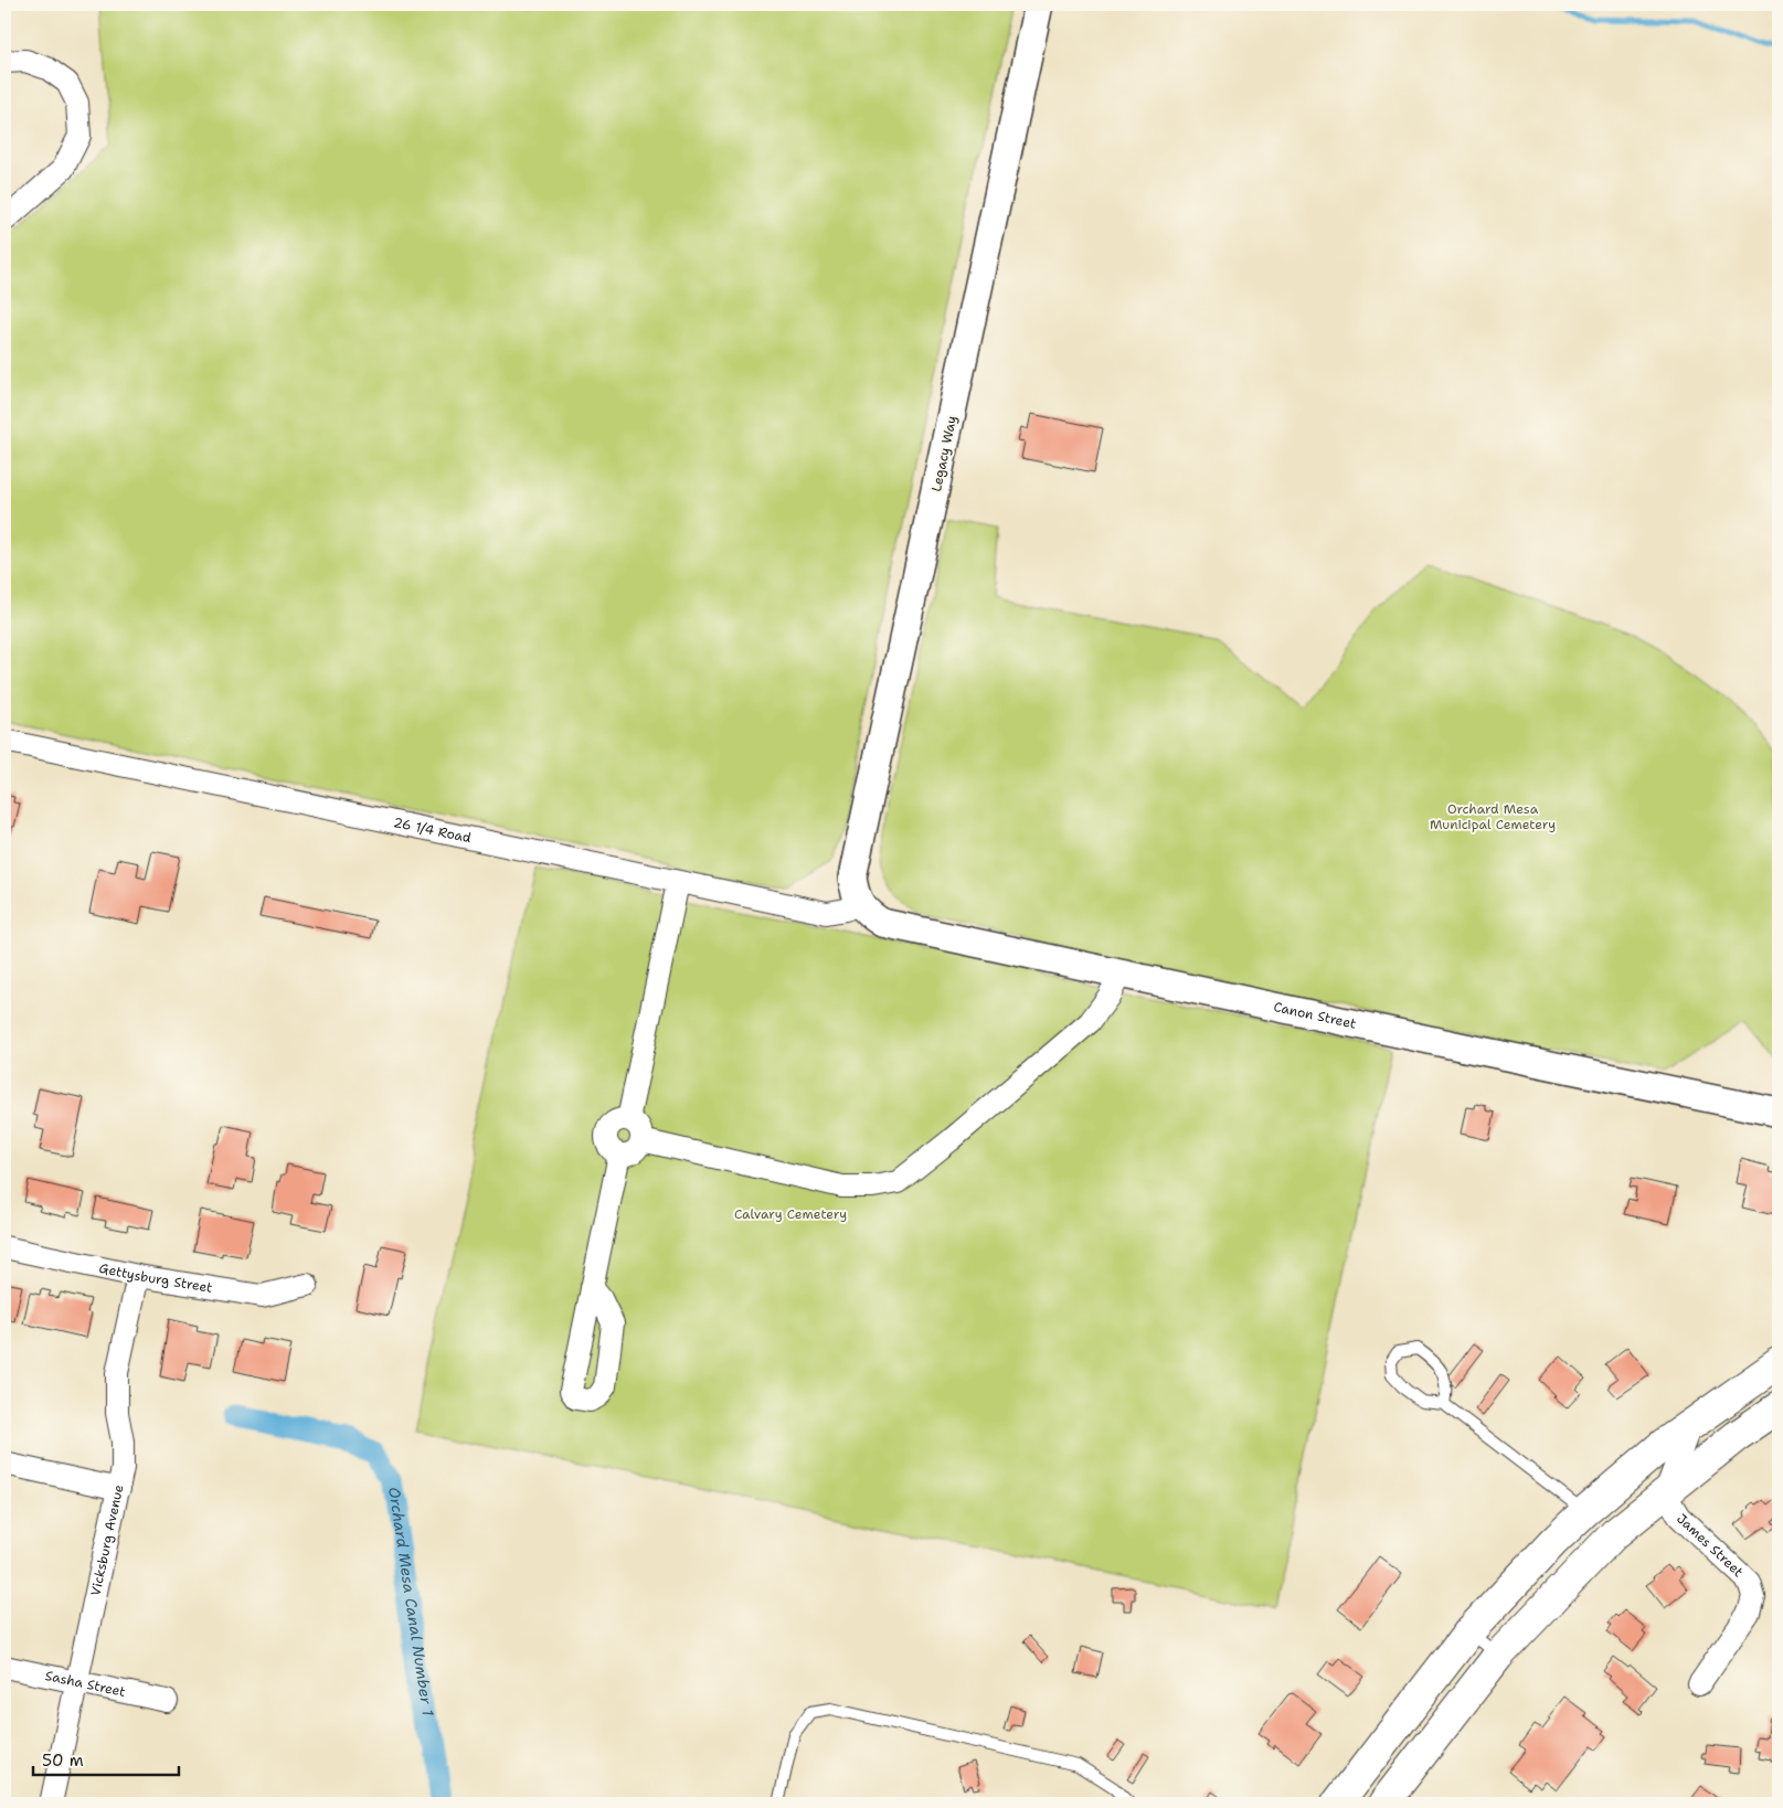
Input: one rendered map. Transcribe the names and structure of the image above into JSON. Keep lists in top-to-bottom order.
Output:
{
  "streets": {
    "street": [
      "Legacy Way",
      "26 1/4 Road",
      "Canon Street",
      "Gettysburg Street",
      "Vicksburg Avenue",
      "James Street",
      "Sasha Street"
    ]
  },
  "crossings": [
    ["Legacy Way", "26 1/4 Road"],
    ["Legacy Way", "Canon Street"],
    ["26 1/4 Road", "Canon Street"],
    ["Gettysburg Street", "Vicksburg Avenue"],
    ["Vicksburg Avenue", "Sasha Street"]
  ],
  "water": ["Orchard Mesa Canal Number 1"],
  "parks": ["Orchard Mesa Municipal Cemetery", "Calvary Cemetery"],
  "scale_bar": "50 m"
}
